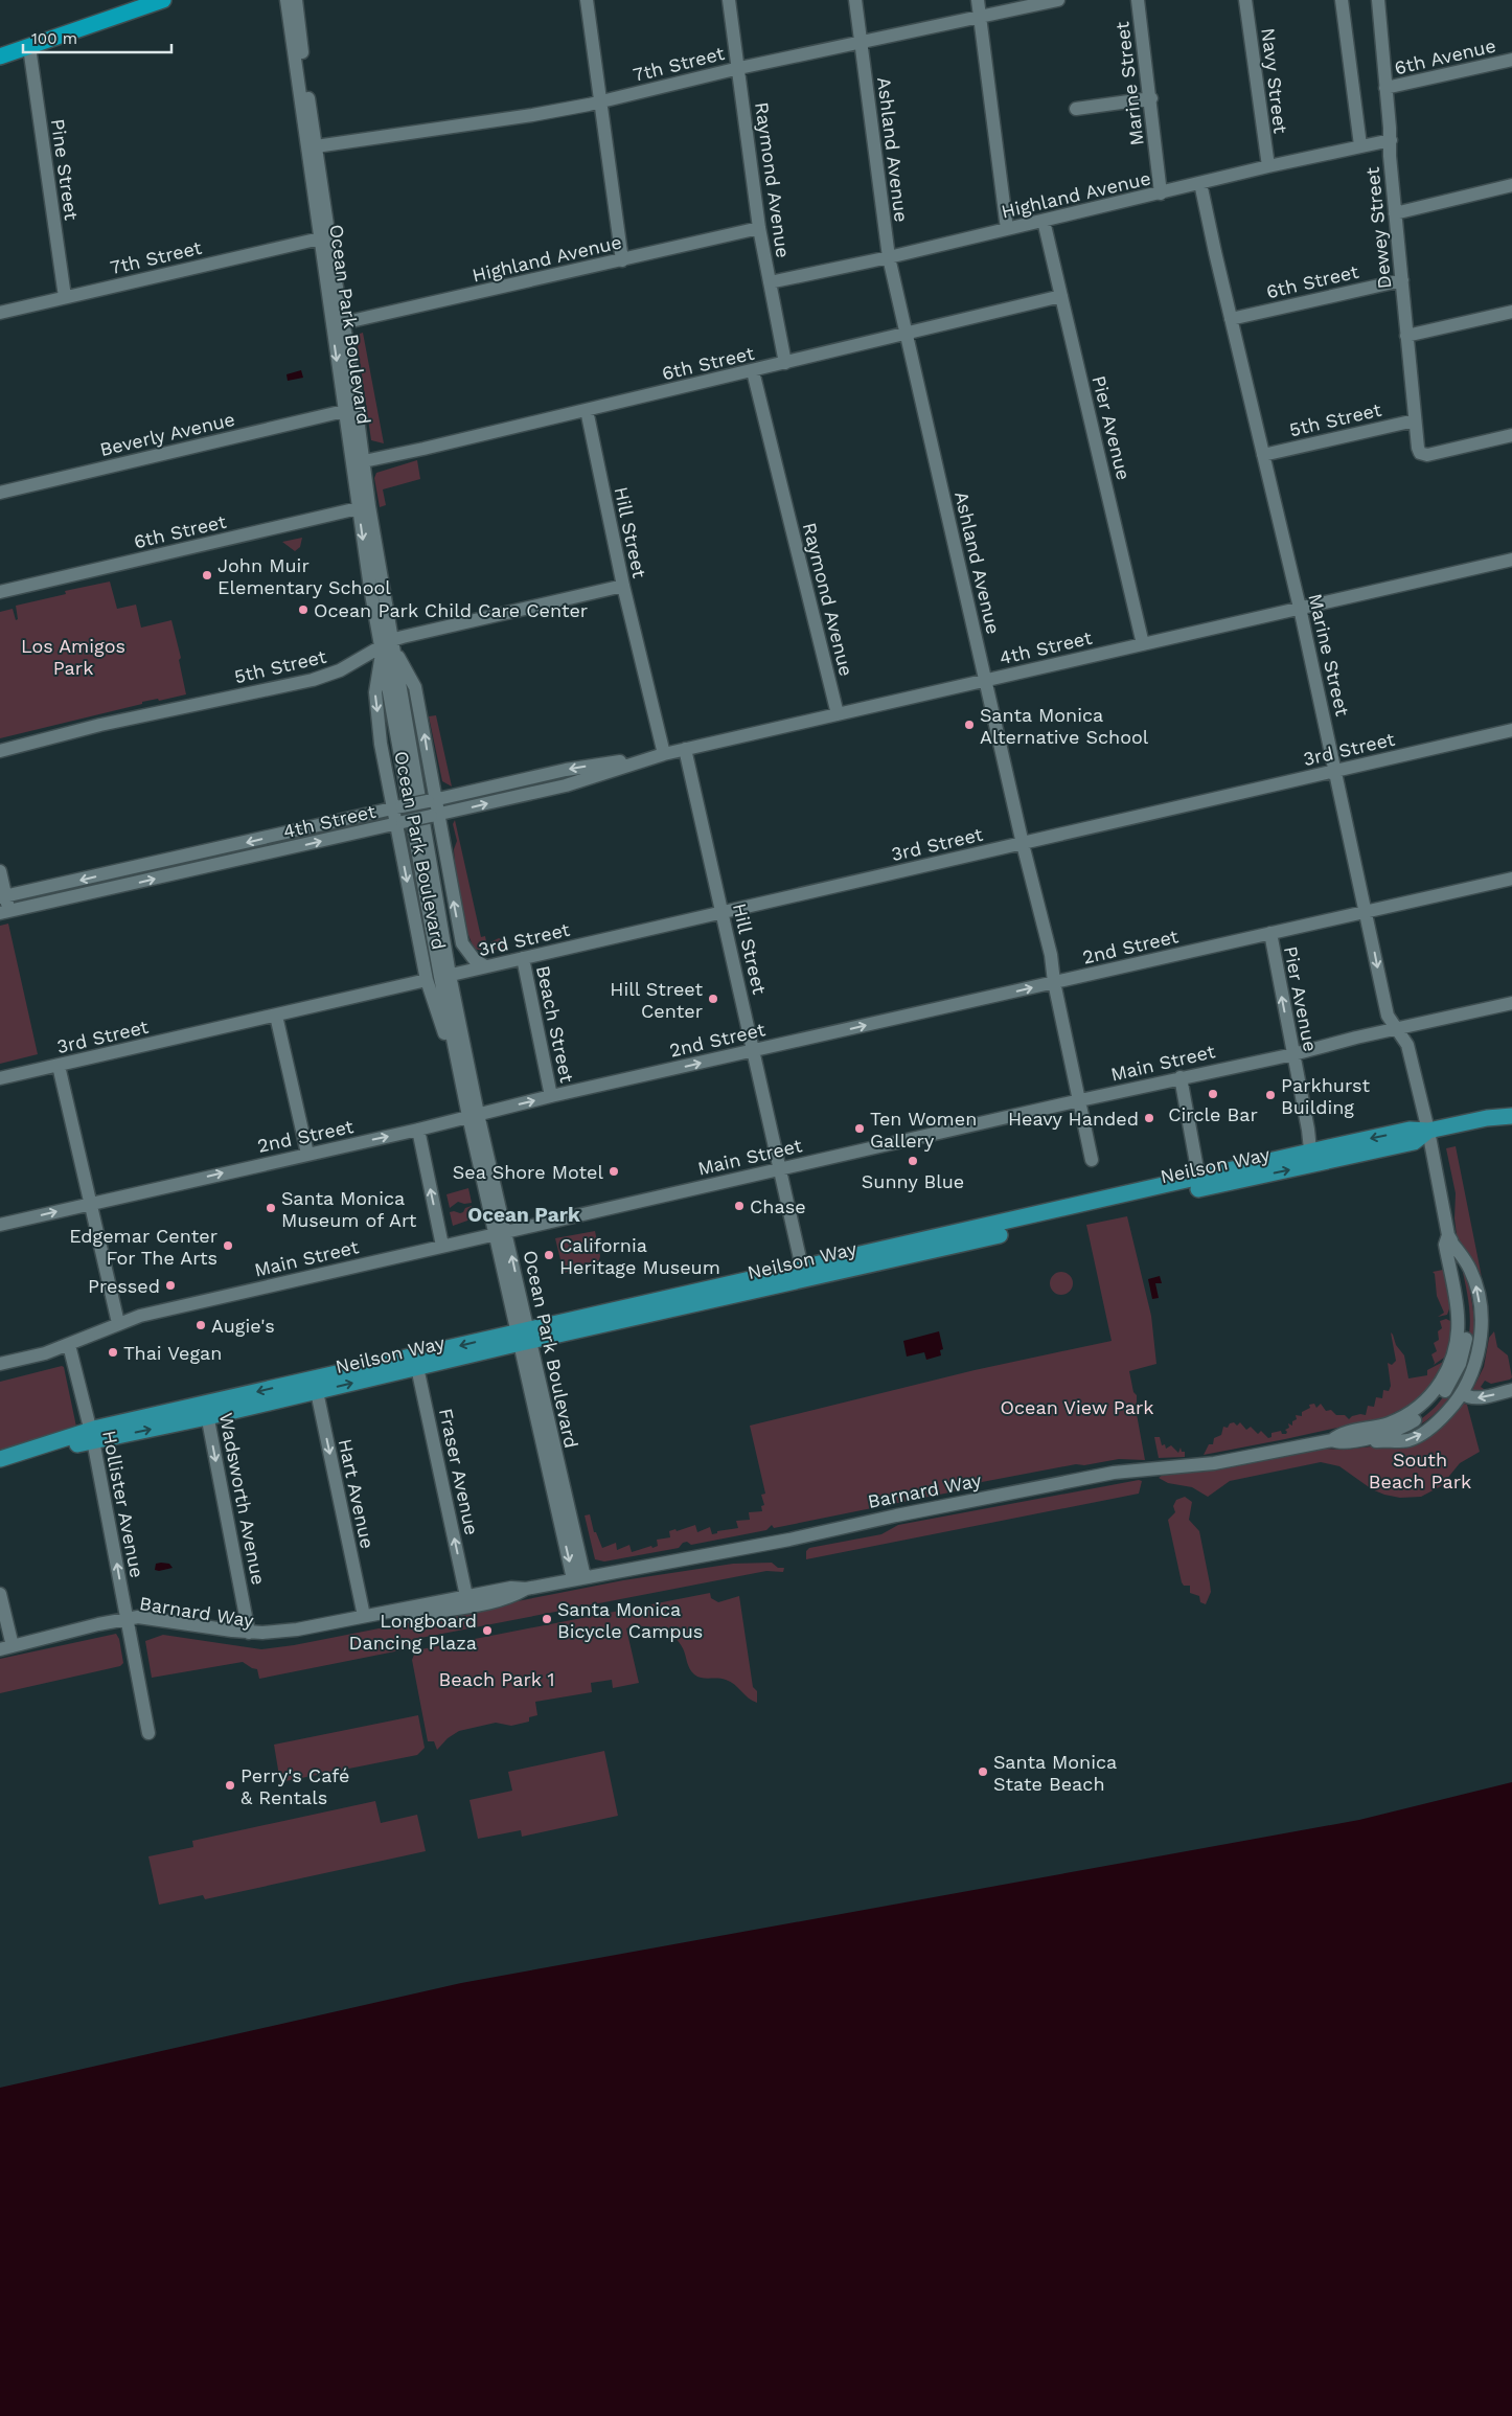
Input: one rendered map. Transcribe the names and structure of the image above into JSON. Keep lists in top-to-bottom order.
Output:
{
  "streets": {
    "main road": ["Neilson Way"],
    "street": [
      "6th Avenue",
      "7th Street",
      "Navy Street",
      "Marine Street",
      "Ashland Avenue",
      "Pine Street",
      "Raymond Avenue",
      "Highland Avenue",
      "Dewey Street",
      "6th Street",
      "Ocean Park Boulevard",
      "5th Street",
      "Pier Avenue",
      "Beverly Avenue",
      "Hill Street",
      "4th Street",
      "3rd Street",
      "2nd Street",
      "Beach Street",
      "Main Street",
      "Fraser Avenue",
      "Barnard Way",
      "Hart Avenue",
      "Wadsworth Avenue",
      "Hollister Avenue"
    ]
  },
  "crossings": [
    ["6th Avenue", "Dewey Street"],
    ["7th Street", "Ashland Avenue"],
    ["7th Street", "Pine Street"],
    ["7th Street", "Raymond Avenue"],
    ["7th Street", "Ocean Park Boulevard"],
    ["Navy Street", "Highland Avenue"],
    ["Marine Street", "Highland Avenue"],
    ["Marine Street", "6th Street"],
    ["Marine Street", "5th Street"],
    ["Marine Street", "4th Street"],
    ["Marine Street", "3rd Street"],
    ["Marine Street", "2nd Street"],
    ["Marine Street", "Main Street"],
    ["Marine Street", "Neilson Way"],
    ["Marine Street", "Barnard Way"],
    ["Ashland Avenue", "Highland Avenue"],
    ["Ashland Avenue", "6th Street"],
    ["Ashland Avenue", "4th Street"],
    ["Ashland Avenue", "3rd Street"],
    ["Ashland Avenue", "2nd Street"],
    ["Ashland Avenue", "Main Street"],
    ["Raymond Avenue", "Highland Avenue"],
    ["Raymond Avenue", "6th Street"],
    ["Raymond Avenue", "4th Street"],
    ["Highland Avenue", "Dewey Street"],
    ["Highland Avenue", "Ocean Park Boulevard"],
    ["Highland Avenue", "Pier Avenue"],
    ["Dewey Street", "6th Street"],
    ["Dewey Street", "5th Street"],
    ["6th Street", "Ocean Park Boulevard"],
    ["6th Street", "Pier Avenue"],
    ["6th Street", "Hill Street"],
    ["Ocean Park Boulevard", "5th Street"],
    ["Ocean Park Boulevard", "Beverly Avenue"],
    ["Ocean Park Boulevard", "4th Street"],
    ["Ocean Park Boulevard", "3rd Street"],
    ["Ocean Park Boulevard", "2nd Street"],
    ["Ocean Park Boulevard", "Main Street"],
    ["Ocean Park Boulevard", "Neilson Way"],
    ["Ocean Park Boulevard", "Barnard Way"],
    ["5th Street", "Hill Street"],
    ["Pier Avenue", "4th Street"],
    ["Pier Avenue", "2nd Street"],
    ["Pier Avenue", "Main Street"],
    ["Pier Avenue", "Neilson Way"],
    ["Hill Street", "4th Street"],
    ["Hill Street", "3rd Street"],
    ["Hill Street", "2nd Street"],
    ["Hill Street", "Main Street"],
    ["Hill Street", "Neilson Way"],
    ["3rd Street", "Beach Street"],
    ["2nd Street", "Beach Street"],
    ["Main Street", "Hollister Avenue"],
    ["Neilson Way", "Fraser Avenue"],
    ["Neilson Way", "Barnard Way"],
    ["Neilson Way", "Hart Avenue"],
    ["Neilson Way", "Wadsworth Avenue"],
    ["Neilson Way", "Hollister Avenue"],
    ["Fraser Avenue", "Barnard Way"],
    ["Barnard Way", "Hart Avenue"],
    ["Barnard Way", "Wadsworth Avenue"],
    ["Barnard Way", "Hollister Avenue"]
  ],
  "one_way": [
    "2nd Street",
    "Fraser Avenue",
    "Hart Avenue",
    "Wadsworth Avenue",
    "Hollister Avenue"
  ],
  "districts": ["Ocean Park"],
  "parks": [
    "Los Amigos Park",
    "Ocean View Park",
    "South Beach Park",
    "Beach Park 1"
  ],
  "places": [
    "John Muir Elementary School",
    "Ocean Park Child Care Center",
    "Santa Monica Alternative School",
    "Hill Street Center",
    "Circle Bar",
    "Parkhurst Building",
    "Heavy Handed",
    "Ten Women Gallery",
    "Sunny Blue",
    "Sea Shore Motel",
    "Chase",
    "Santa Monica Museum of Art",
    "Edgemar Center For The Arts",
    "California Heritage Museum",
    "Pressed",
    "Augie's",
    "Thai Vegan",
    "Santa Monica Bicycle Campus",
    "Longboard Dancing Plaza",
    "Santa Monica State Beach",
    "Perry's Café & Rentals"
  ],
  "scale_bar": "100 m"
}
